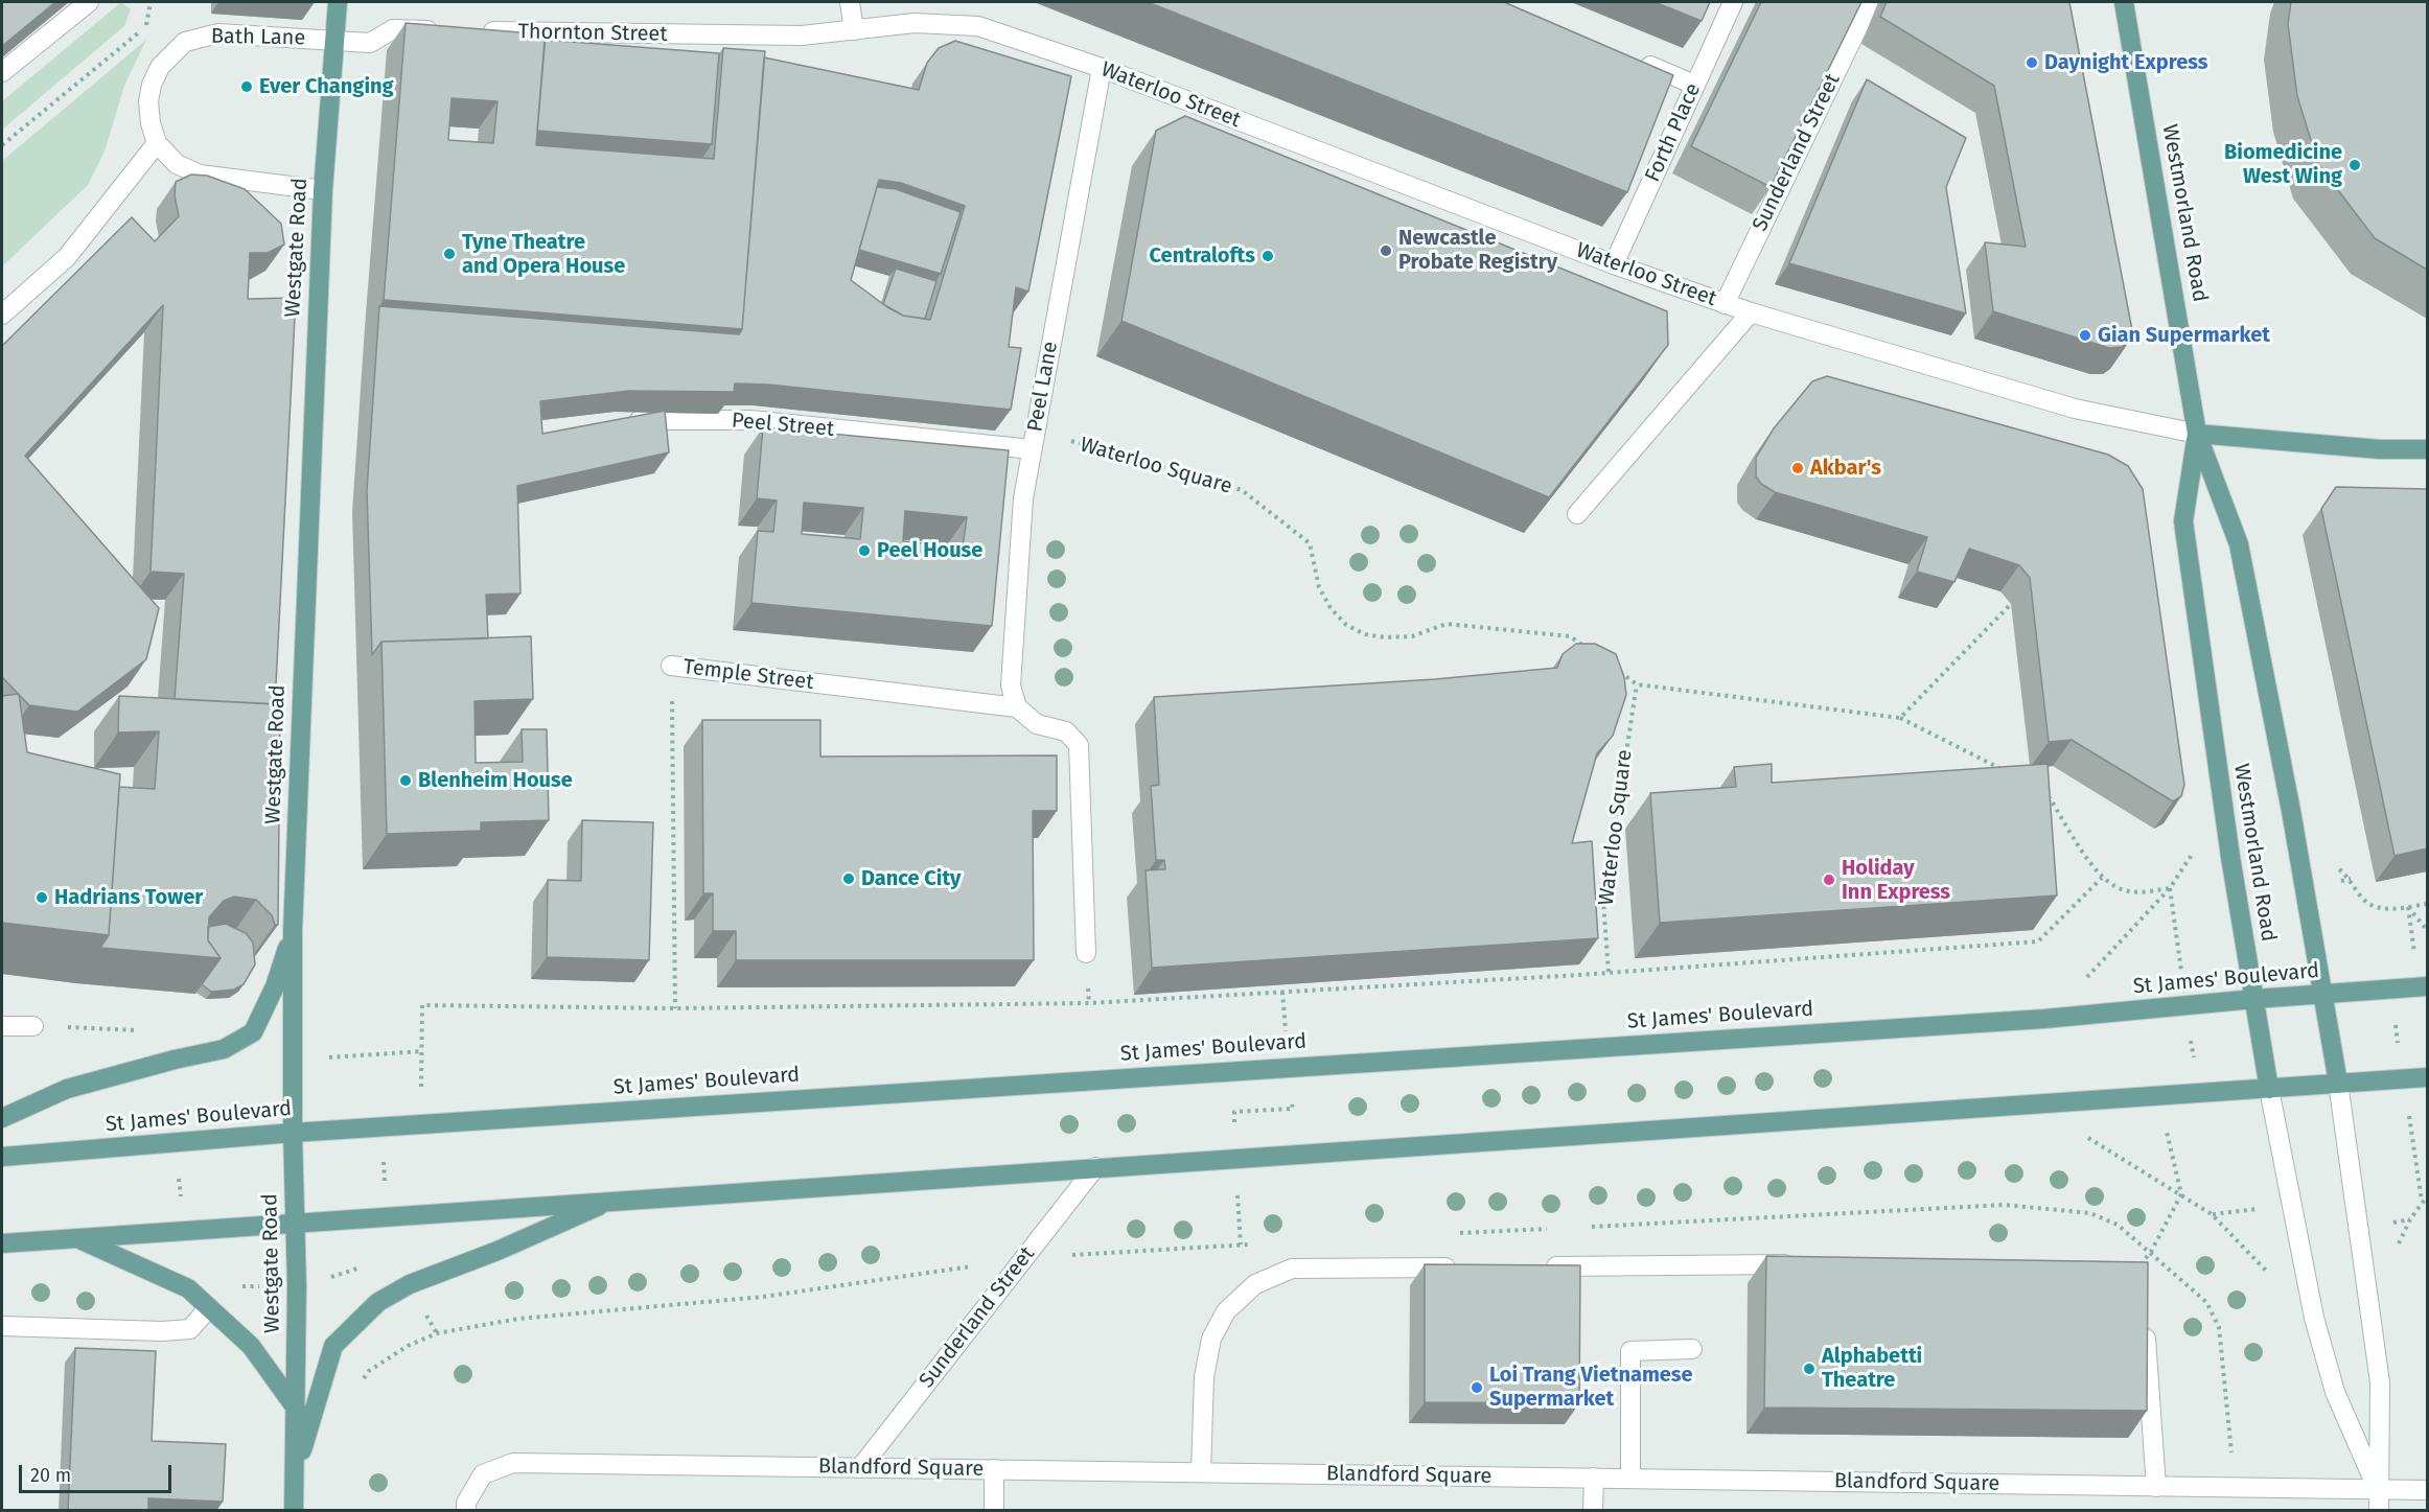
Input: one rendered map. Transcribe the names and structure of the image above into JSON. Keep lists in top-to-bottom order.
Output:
{
  "streets": {
    "main road": ["Westmorland Road", "Westgate Road", "St James' Boulevard"],
    "street": [
      "Thornton Street",
      "Bath Lane",
      "Waterloo Street",
      "Forth Place",
      "Sunderland Street",
      "Peel Lane",
      "Peel Street",
      "Temple Street",
      "Blandford Square"
    ],
    "path": ["Waterloo Square"]
  },
  "crossings": [
    ["Thornton Street", "Waterloo Street"],
    ["Bath Lane", "Westgate Road"],
    ["Waterloo Street", "Forth Place"],
    ["Waterloo Street", "Sunderland Street"],
    ["Waterloo Street", "Westmorland Road"],
    ["Waterloo Street", "Peel Lane"],
    ["Sunderland Street", "Blandford Square"],
    ["Westmorland Road", "St James' Boulevard"],
    ["Westmorland Road", "Blandford Square"],
    ["Westgate Road", "St James' Boulevard"],
    ["Peel Lane", "Peel Street"],
    ["Peel Lane", "Waterloo Square"],
    ["Peel Lane", "Temple Street"],
    ["Peel Street", "Waterloo Square"]
  ],
  "places": [
    "Daynight Express",
    "Ever Changing",
    "Biomedicine West Wing",
    "Newcastle Probate Registry",
    "Tyne Theatre and Opera House",
    "Centralofts",
    "Gian Supermarket",
    "Akbar's",
    "Peel House",
    "Blenheim House",
    "Dance City",
    "Holiday Inn Express",
    "Hadrians Tower",
    "Alphabetti Theatre",
    "Loi Trang Vietnamese Supermarket"
  ],
  "scale_bar": "20 m"
}
